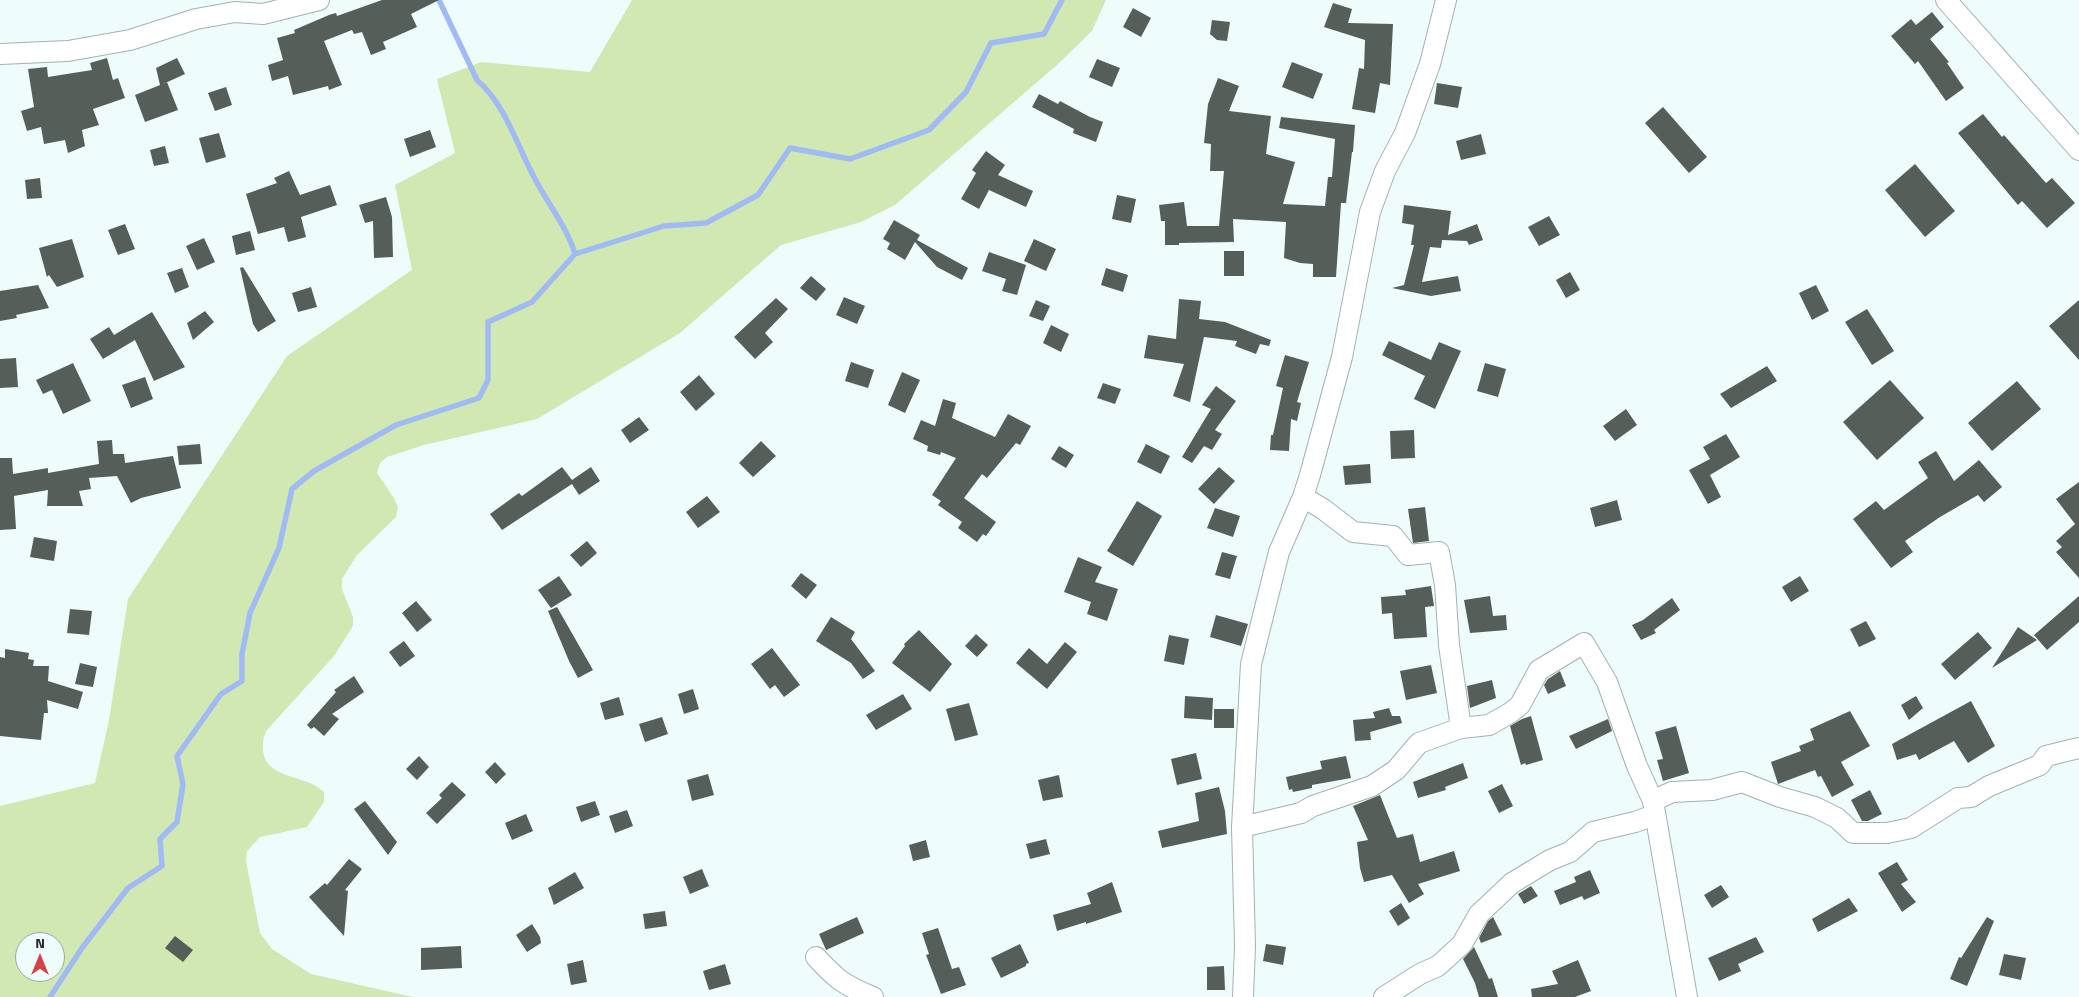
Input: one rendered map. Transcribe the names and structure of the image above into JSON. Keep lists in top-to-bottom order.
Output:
{
  "north": "top"
}
